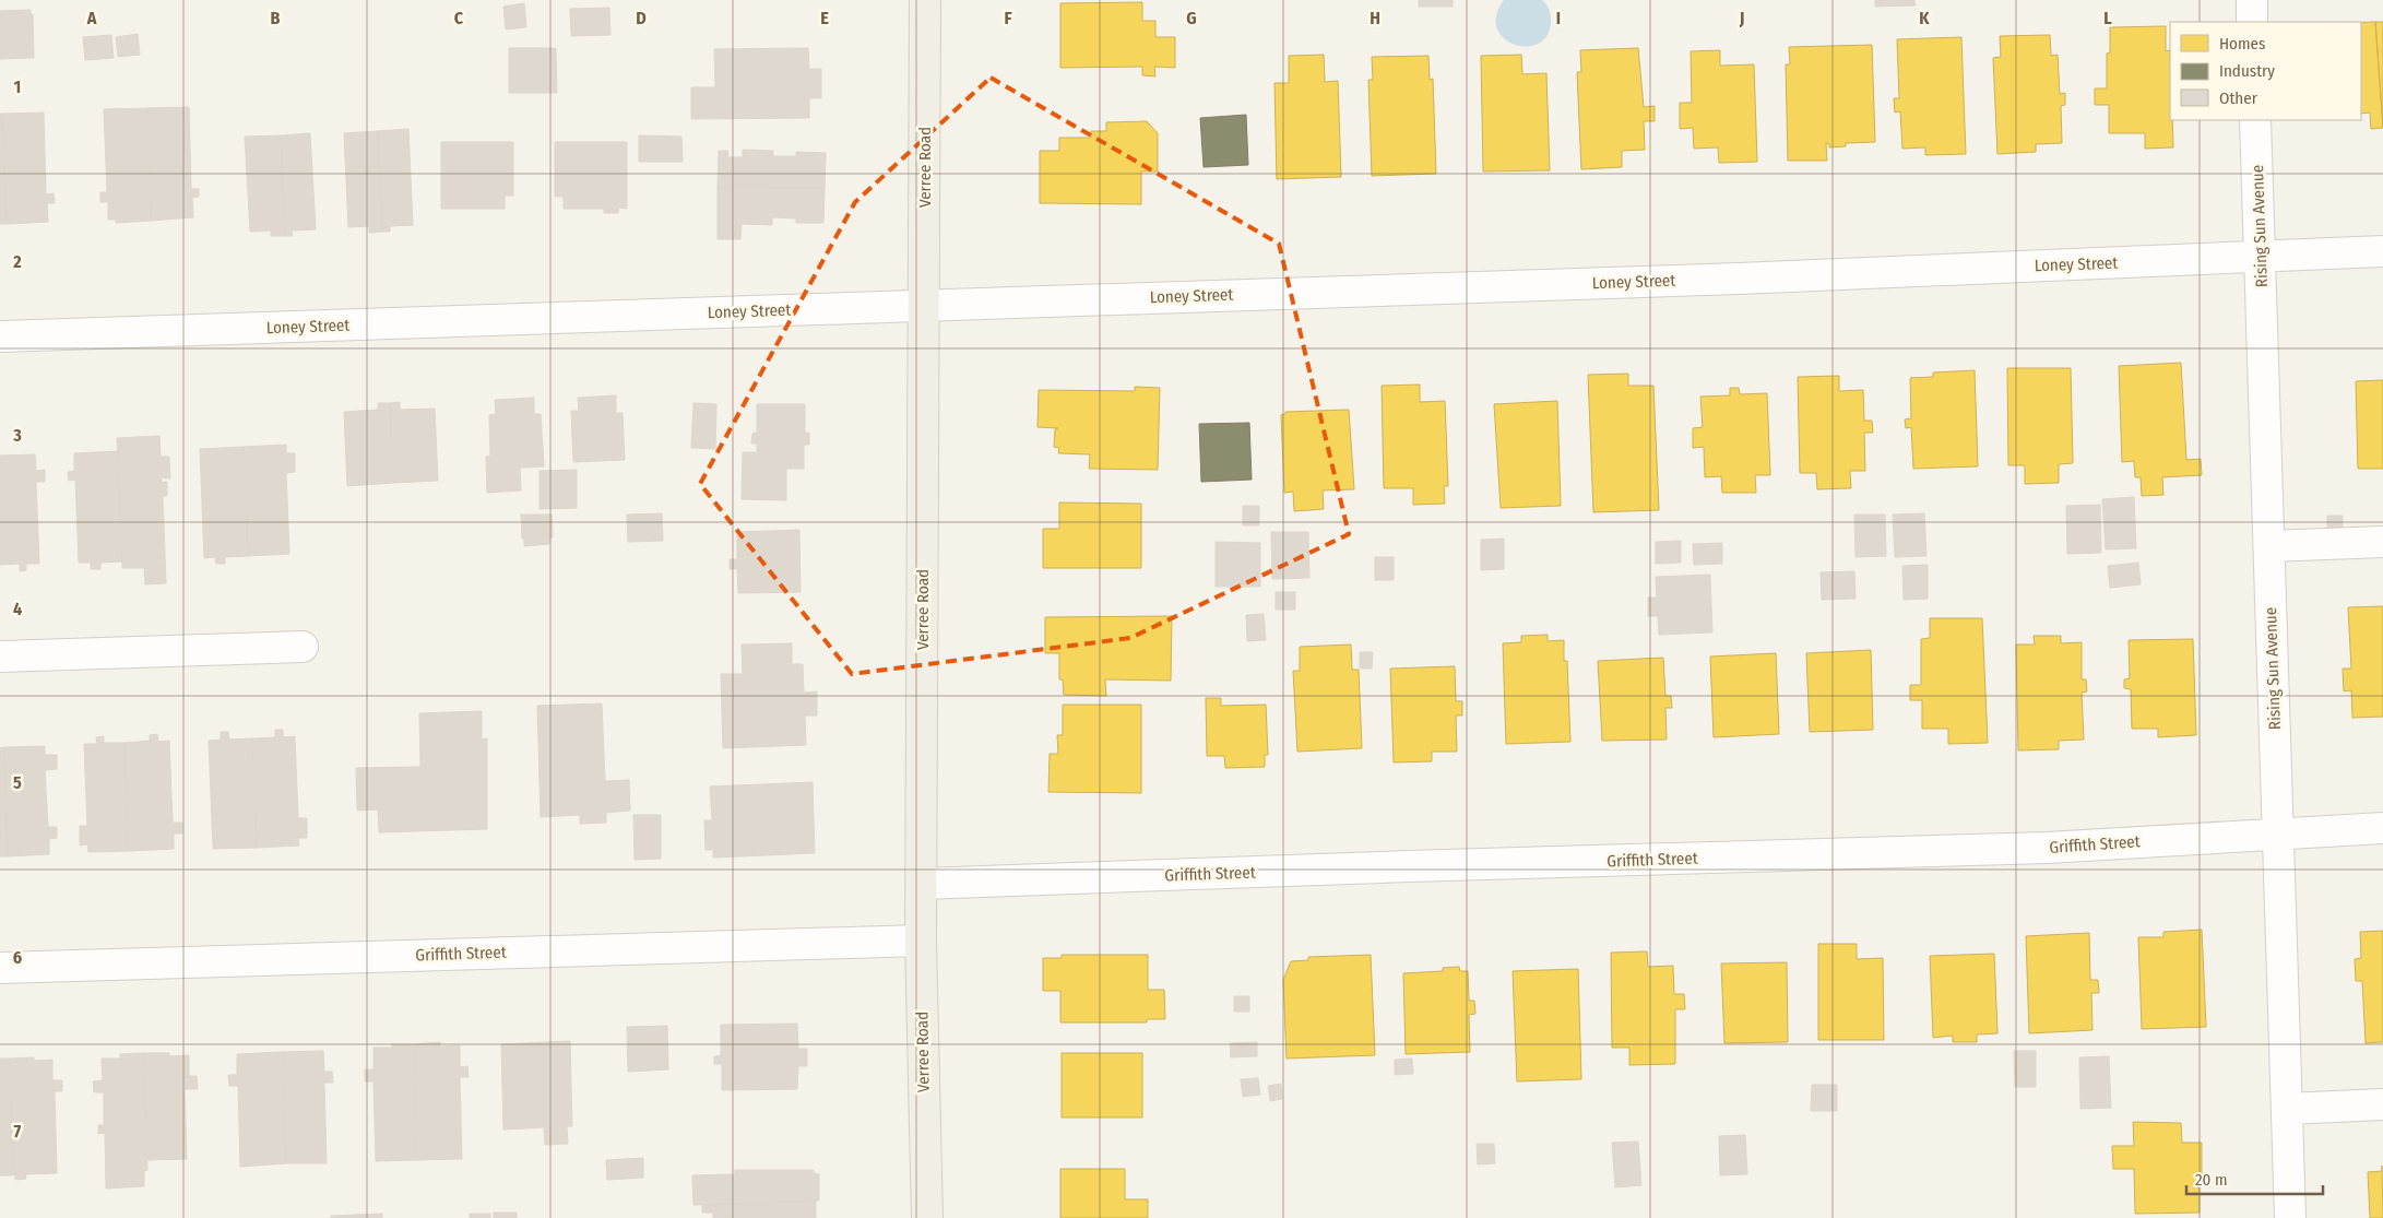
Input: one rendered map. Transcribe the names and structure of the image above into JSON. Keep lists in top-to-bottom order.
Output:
{
  "streets": {
    "main road": ["Verree Road"],
    "street": ["Rising Sun Avenue", "Loney Street", "Griffith Street"]
  },
  "crossings": [
    ["Verree Road", "Loney Street"],
    ["Verree Road", "Griffith Street"],
    ["Rising Sun Avenue", "Loney Street"],
    ["Rising Sun Avenue", "Griffith Street"]
  ],
  "legend": ["Homes", "Industry", "Other"],
  "scale_bar": "20 m",
  "grid": {
    "columns": [
      "A",
      "B",
      "C",
      "D",
      "E",
      "F",
      "G",
      "H",
      "I",
      "J",
      "K",
      "L"
    ],
    "rows": [
      "1",
      "2",
      "3",
      "4",
      "5",
      "6",
      "7"
    ]
  }
}
